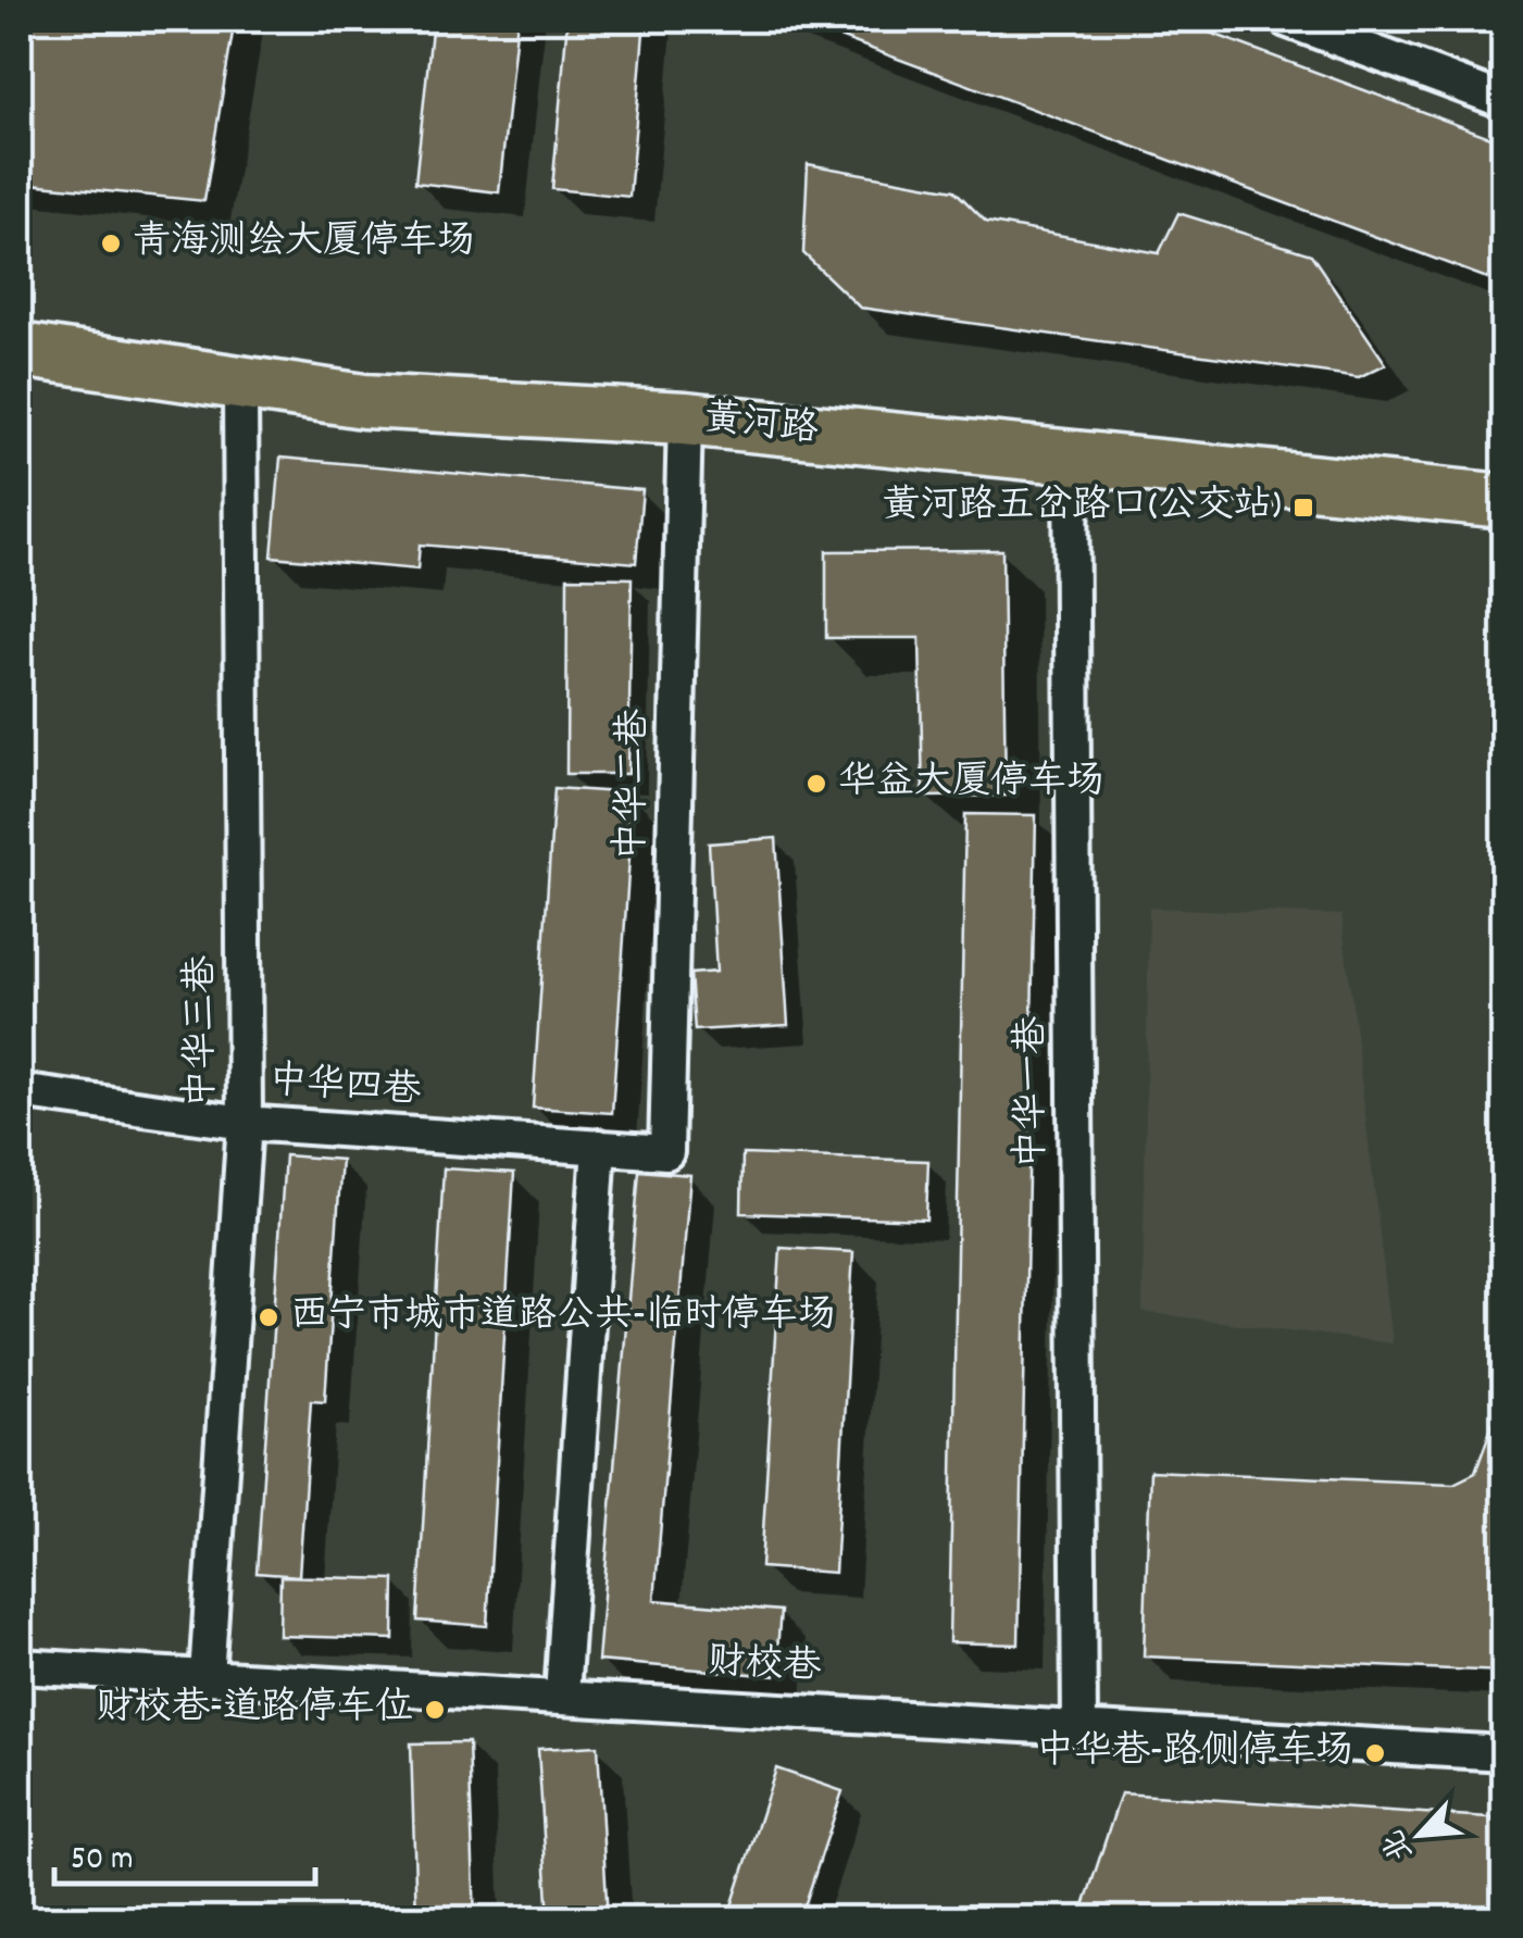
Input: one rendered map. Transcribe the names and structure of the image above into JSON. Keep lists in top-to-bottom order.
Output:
{
  "streets": {
    "main road": ["黄河路"],
    "street": [
      "中华二巷",
      "中华三巷",
      "中华四巷",
      "中华一巷",
      "财校巷"
    ]
  },
  "crossings": [
    ["黄河路", "中华二巷"],
    ["黄河路", "中华三巷"],
    ["黄河路", "中华一巷"],
    ["中华二巷", "中华四巷"],
    ["中华三巷", "中华四巷"],
    ["中华三巷", "财校巷"],
    ["中华一巷", "财校巷"]
  ],
  "places": {
    "other": [
      "青海测绘大厦停车场",
      "华益大厦停车场",
      "西宁市城市道路公共-临时停车场",
      "财校巷-道路停车位",
      "中华巷-路侧停车场"
    ],
    "transit": ["黄河路五岔路口(公交站)"]
  },
  "scale_bar": "50 m",
  "north": "bottom left"
}
